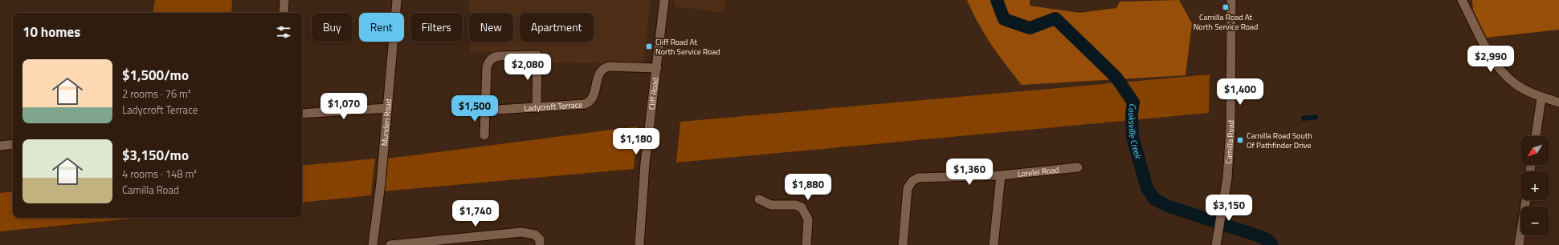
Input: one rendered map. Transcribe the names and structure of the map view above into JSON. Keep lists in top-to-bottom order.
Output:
{
  "streets": {
    "street": [
      "Cliff Road",
      "Ladycroft Terrace",
      "Munden Road",
      "Camilla Road",
      "Lorelei Road"
    ]
  },
  "crossings": [
    ["Cliff Road", "Ladycroft Terrace"]
  ],
  "water": ["Cooksville Creek"],
  "places": {
    "transit": ["Camilla Road At North Service Road", "Cliff Road At North Service Road", "Camilla Road South Of Pathfinder Drive"]
  },
  "north": "bottom left",
  "page": {
    "chip": [
      "Buy",
      "Rent",
      "Filters",
      "New",
      "Apartment"
    ],
    "heading": "10 homes",
    "price": [
      "$2,990",
      "$2,080",
      "$1,400",
      "$1,070",
      "$1,500",
      "$1,180",
      "$1,360",
      "$1,880",
      "$3,150",
      "$1,740"
    ],
    "list": [
      {
        "name": "$1,500/mo",
        "note": "2 rooms · 76 m² · Ladycroft Terrace"
      },
      {
        "name": "$3,150/mo",
        "note": "4 rooms · 148 m² · Camilla Road"
      }
    ],
    "map_buttons": ["+", "−"]
  }
}
